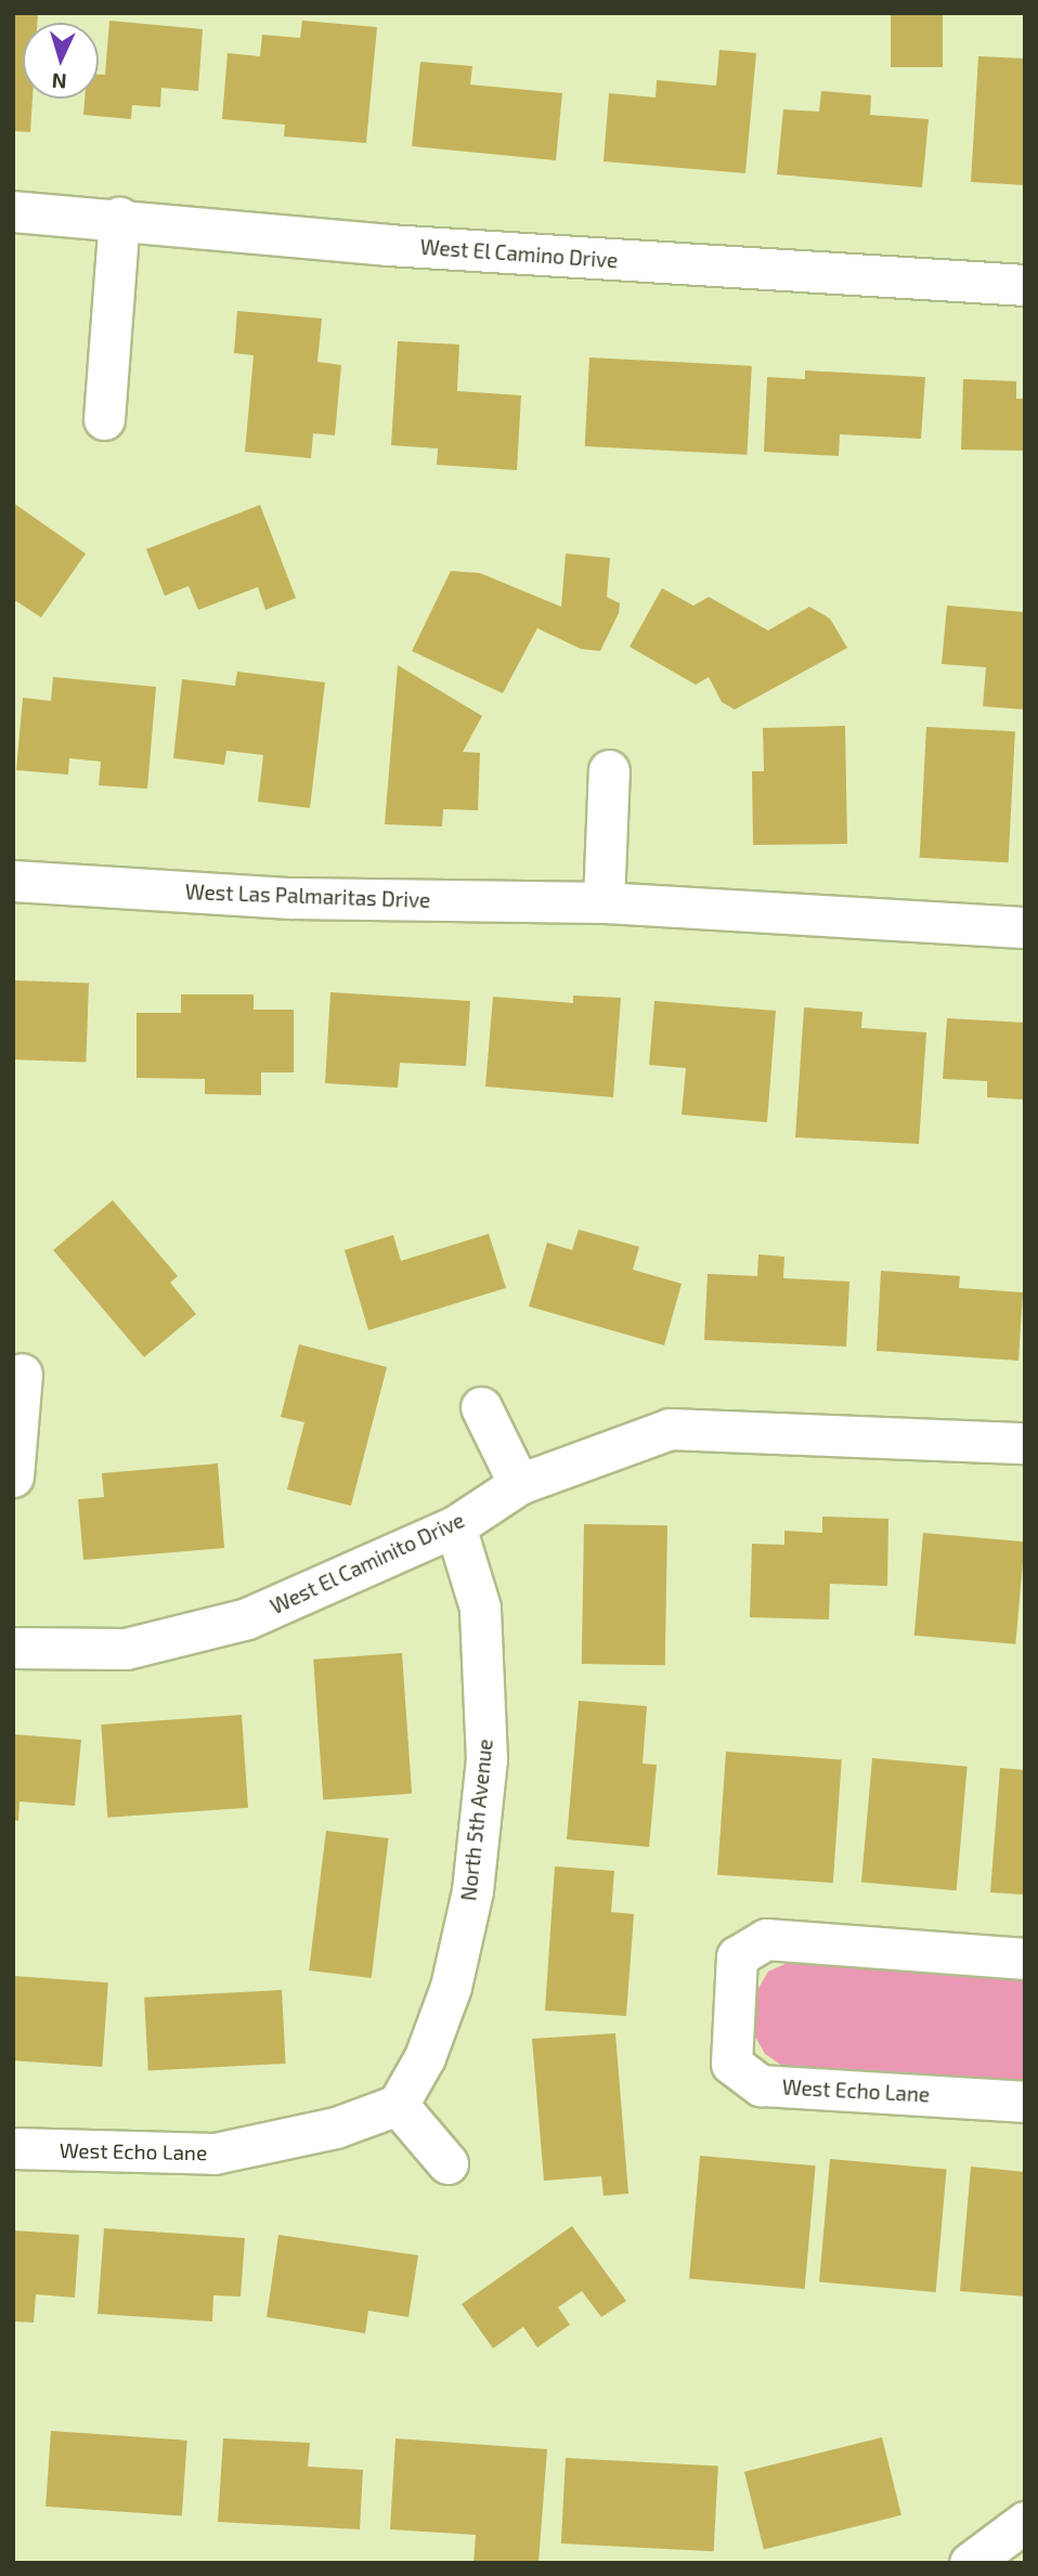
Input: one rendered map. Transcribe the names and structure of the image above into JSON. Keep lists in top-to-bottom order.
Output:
{
  "streets": {
    "street": [
      "West El Camino Drive",
      "West Las Palmaritas Drive",
      "West El Caminito Drive",
      "North 5th Avenue",
      "West Echo Lane"
    ]
  },
  "crossings": [
    ["West El Caminito Drive", "North 5th Avenue"],
    ["North 5th Avenue", "West Echo Lane"]
  ],
  "north": "bottom"
}
